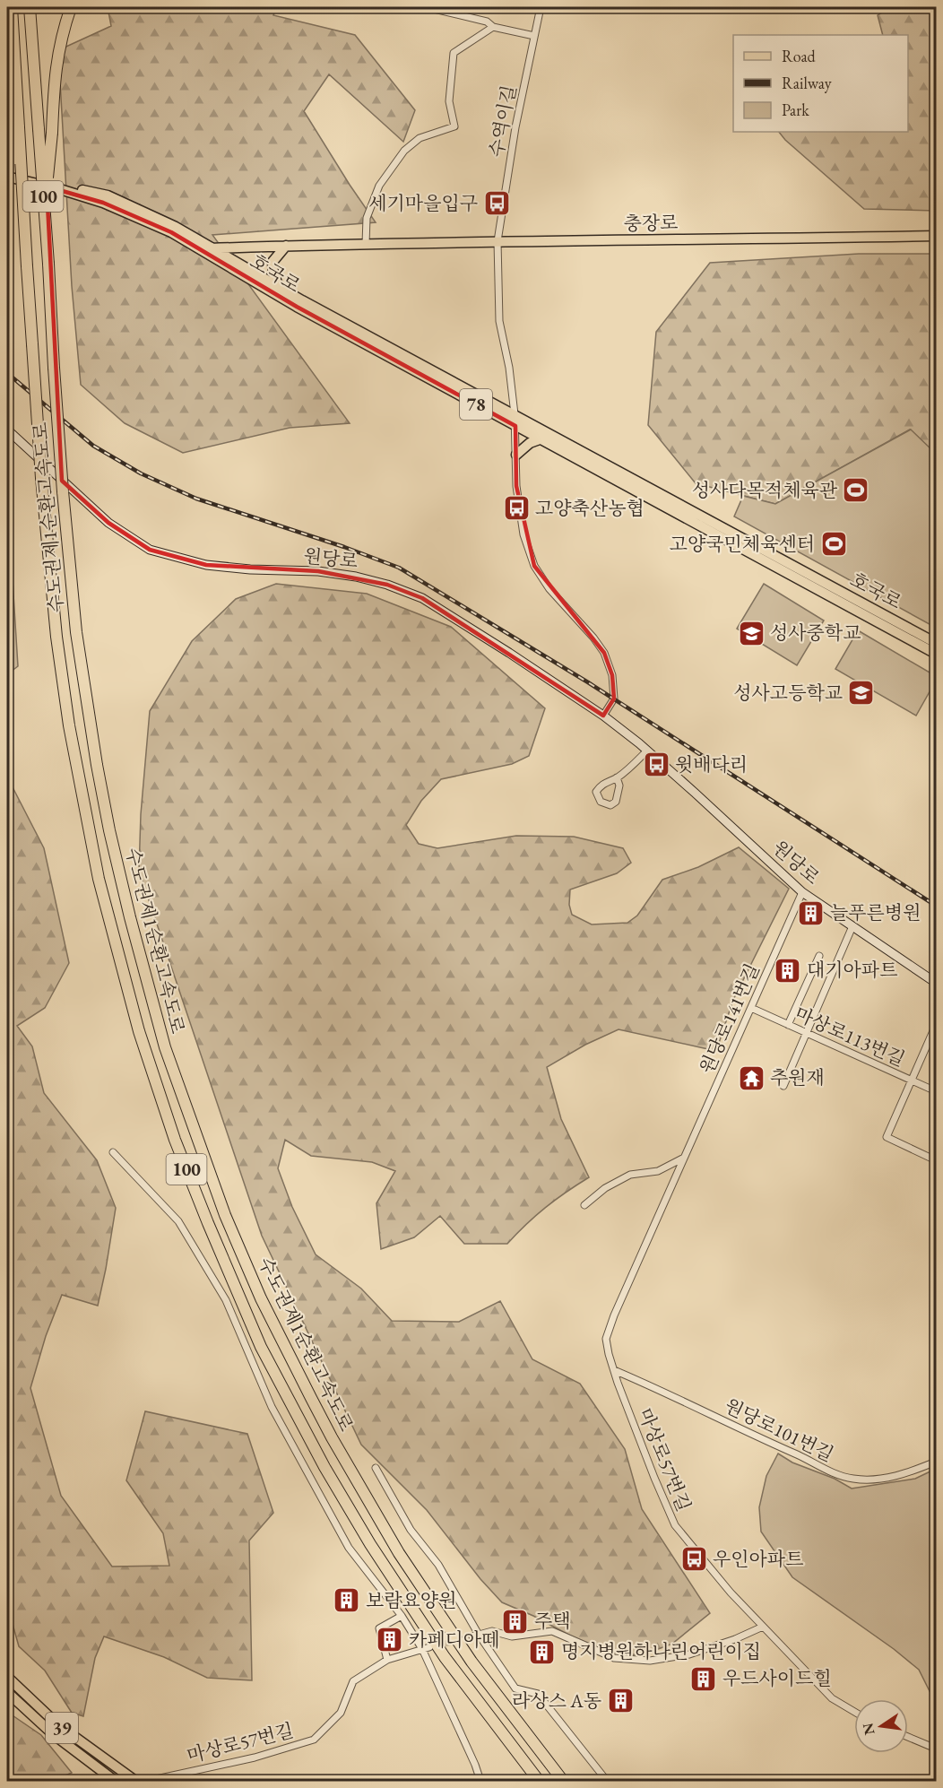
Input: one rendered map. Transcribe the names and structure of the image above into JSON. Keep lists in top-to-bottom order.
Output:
{
  "streets": {
    "highway": ["100", "수도권제1순환고속도로"],
    "main road": [
      "충장로",
      "호국로",
      "78",
      "원당로",
      "39"
    ],
    "street": [
      "수역이길",
      "원당로141번길",
      "마상로113번길",
      "원당로101번길",
      "마상로57번길"
    ]
  },
  "crossings": [
    ["수역이길", "충장로"],
    ["충장로", "호국로"],
    ["원당로", "원당로141번길"],
    ["원당로141번길", "마상로113번길"],
    ["원당로141번길", "원당로101번길"],
    ["원당로141번길", "마상로57번길"],
    ["원당로101번길", "마상로57번길"]
  ],
  "places": {
    "bus stop": [
      "세기마을입구",
      "고양축산농협",
      "윗배다리",
      "우인아파트"
    ],
    "sports": ["성사다목적체육관", "고양국민체육센터"],
    "school or university": ["성사중학교", "성사고등학교"],
    "building": [
      "늘푸른병원",
      "대기아파트",
      "보람요양원",
      "주택",
      "카페디아떼",
      "명지병원하나린어린이집",
      "우드사이드힐",
      "라상스 A동"
    ],
    "temple": ["추원재"]
  },
  "legend": ["Road", "Railway", "Park"],
  "north": "left"
}
